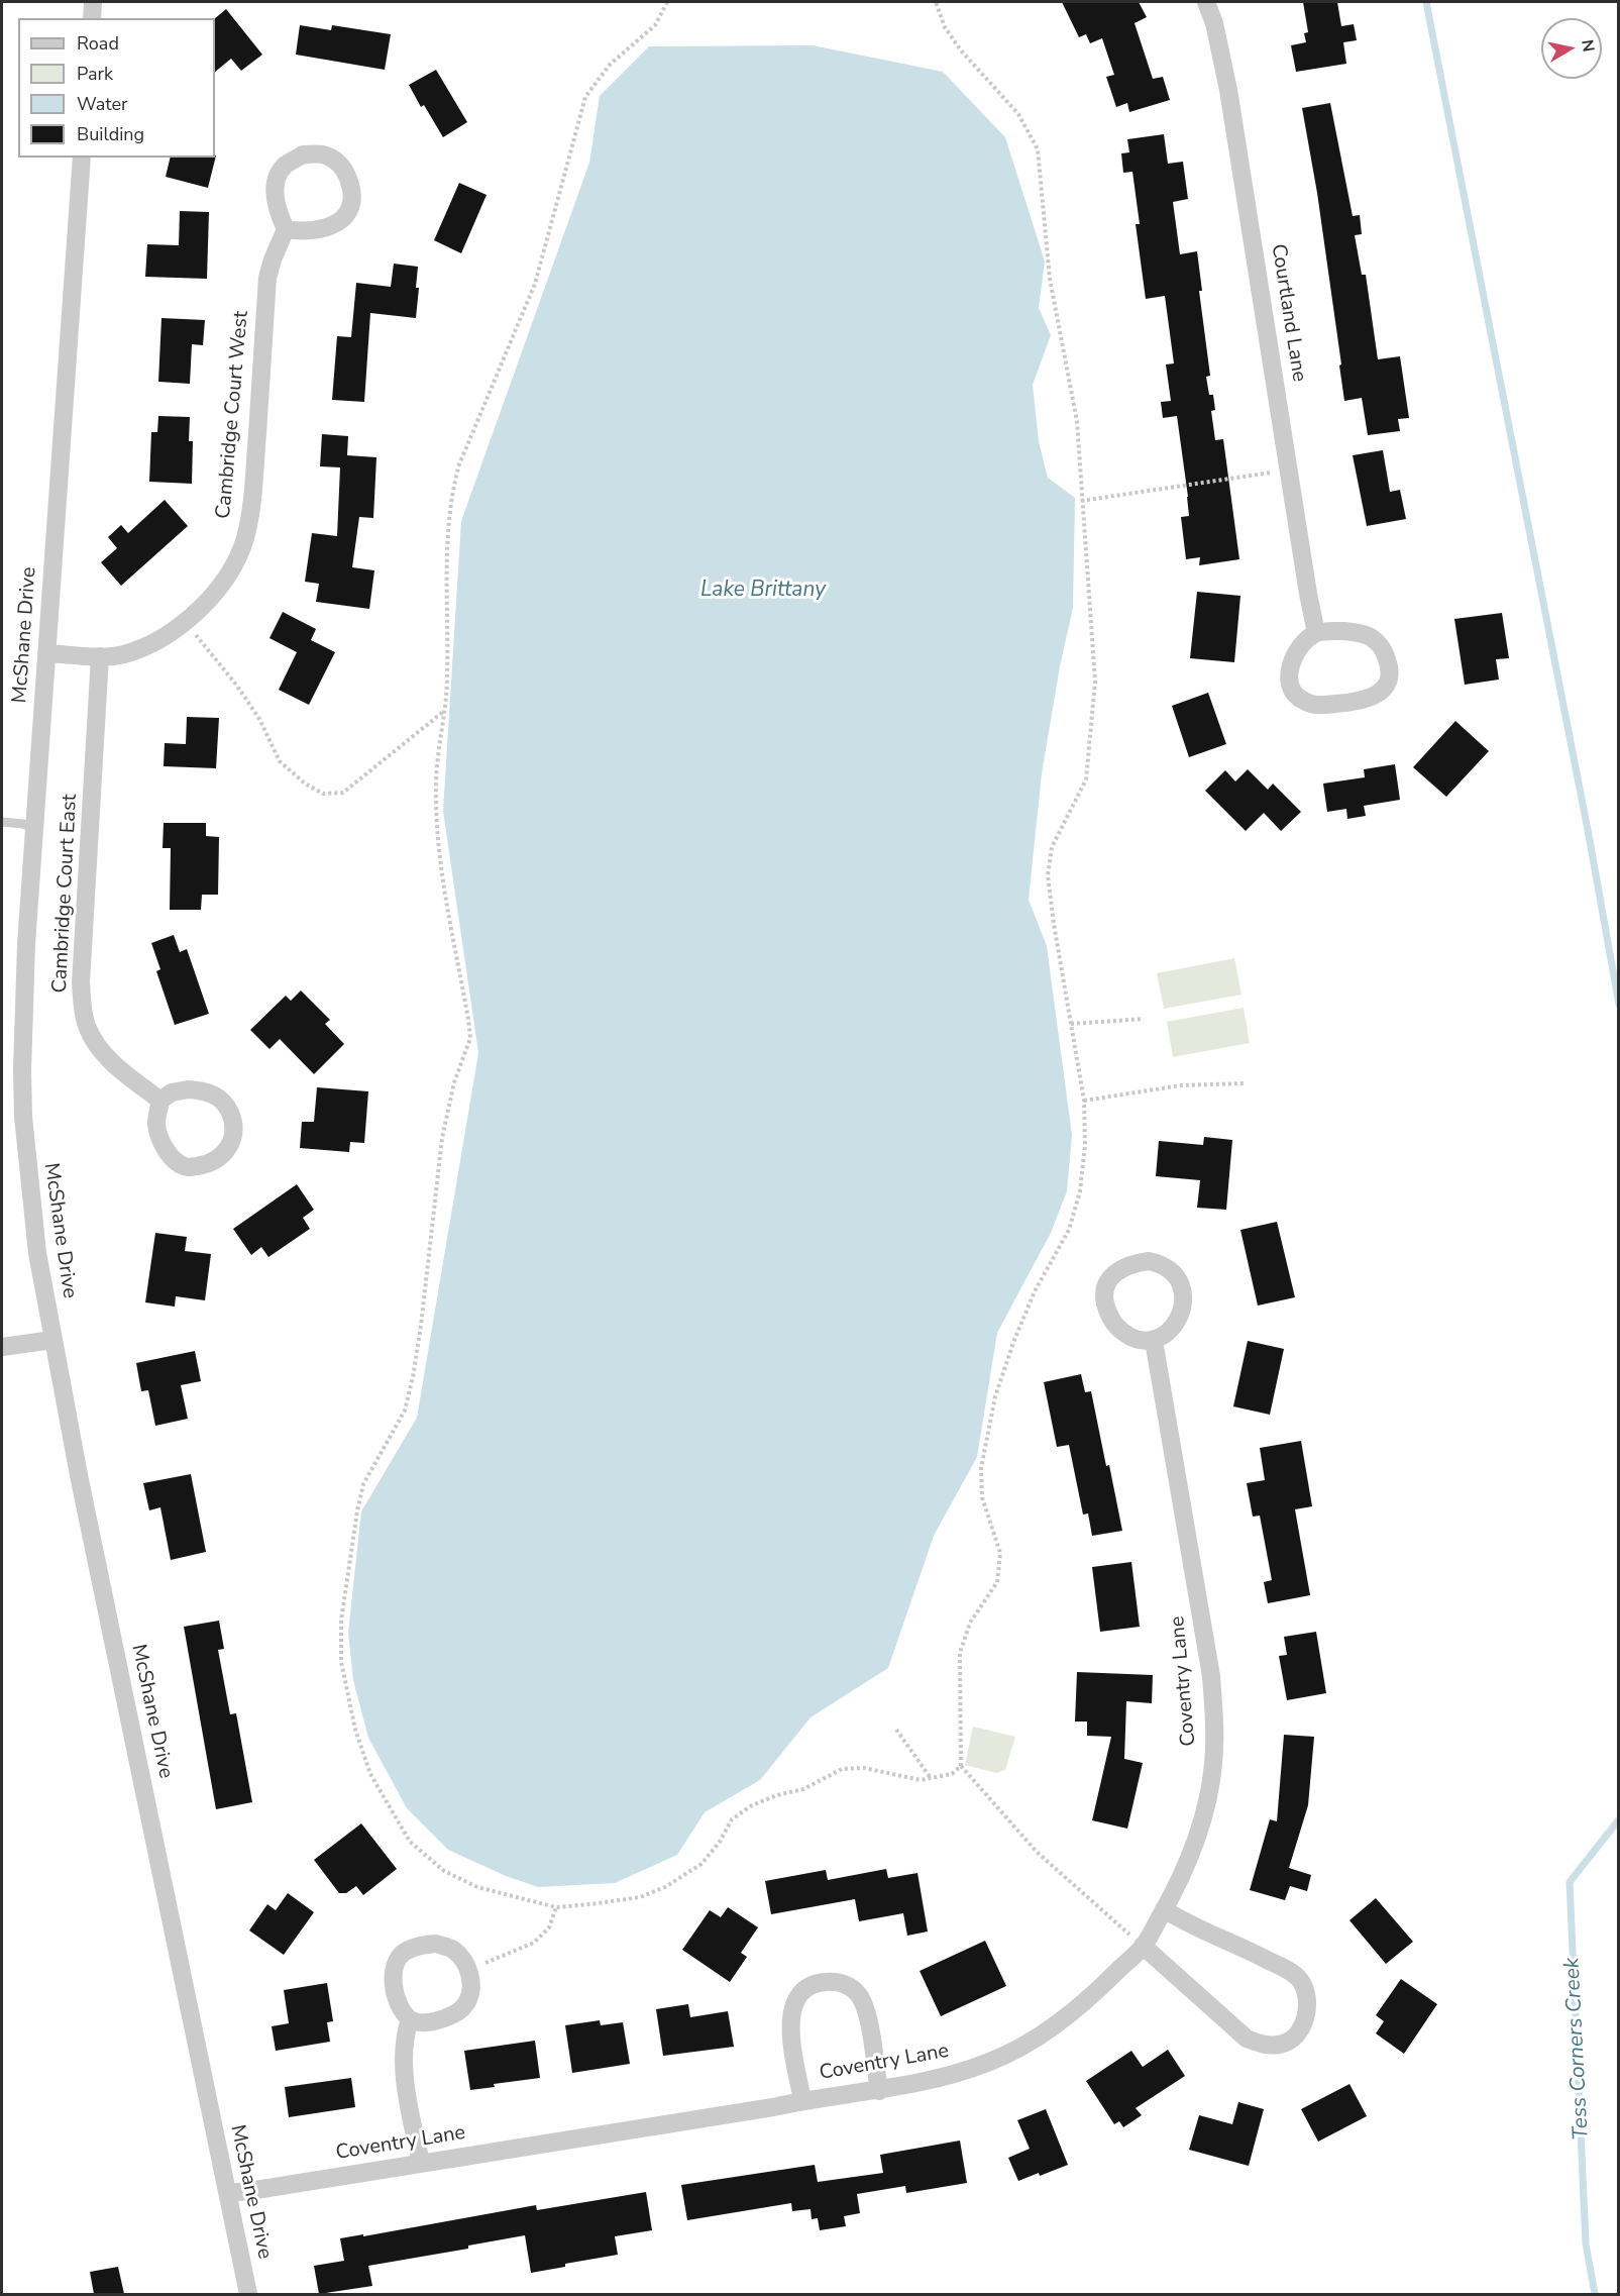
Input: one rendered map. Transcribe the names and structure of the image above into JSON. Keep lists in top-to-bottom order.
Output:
{
  "streets": {
    "street": [
      "Courtland Lane",
      "Cambridge Court West",
      "McShane Drive",
      "Cambridge Court East",
      "Coventry Lane"
    ]
  },
  "crossings": [
    ["Cambridge Court West", "McShane Drive"],
    ["Cambridge Court West", "Cambridge Court East"],
    ["McShane Drive", "Coventry Lane"]
  ],
  "water": ["Lake Brittany", "Tess Corners Creek"],
  "legend": [
    "Road",
    "Park",
    "Water",
    "Building"
  ],
  "north": "right"
}
